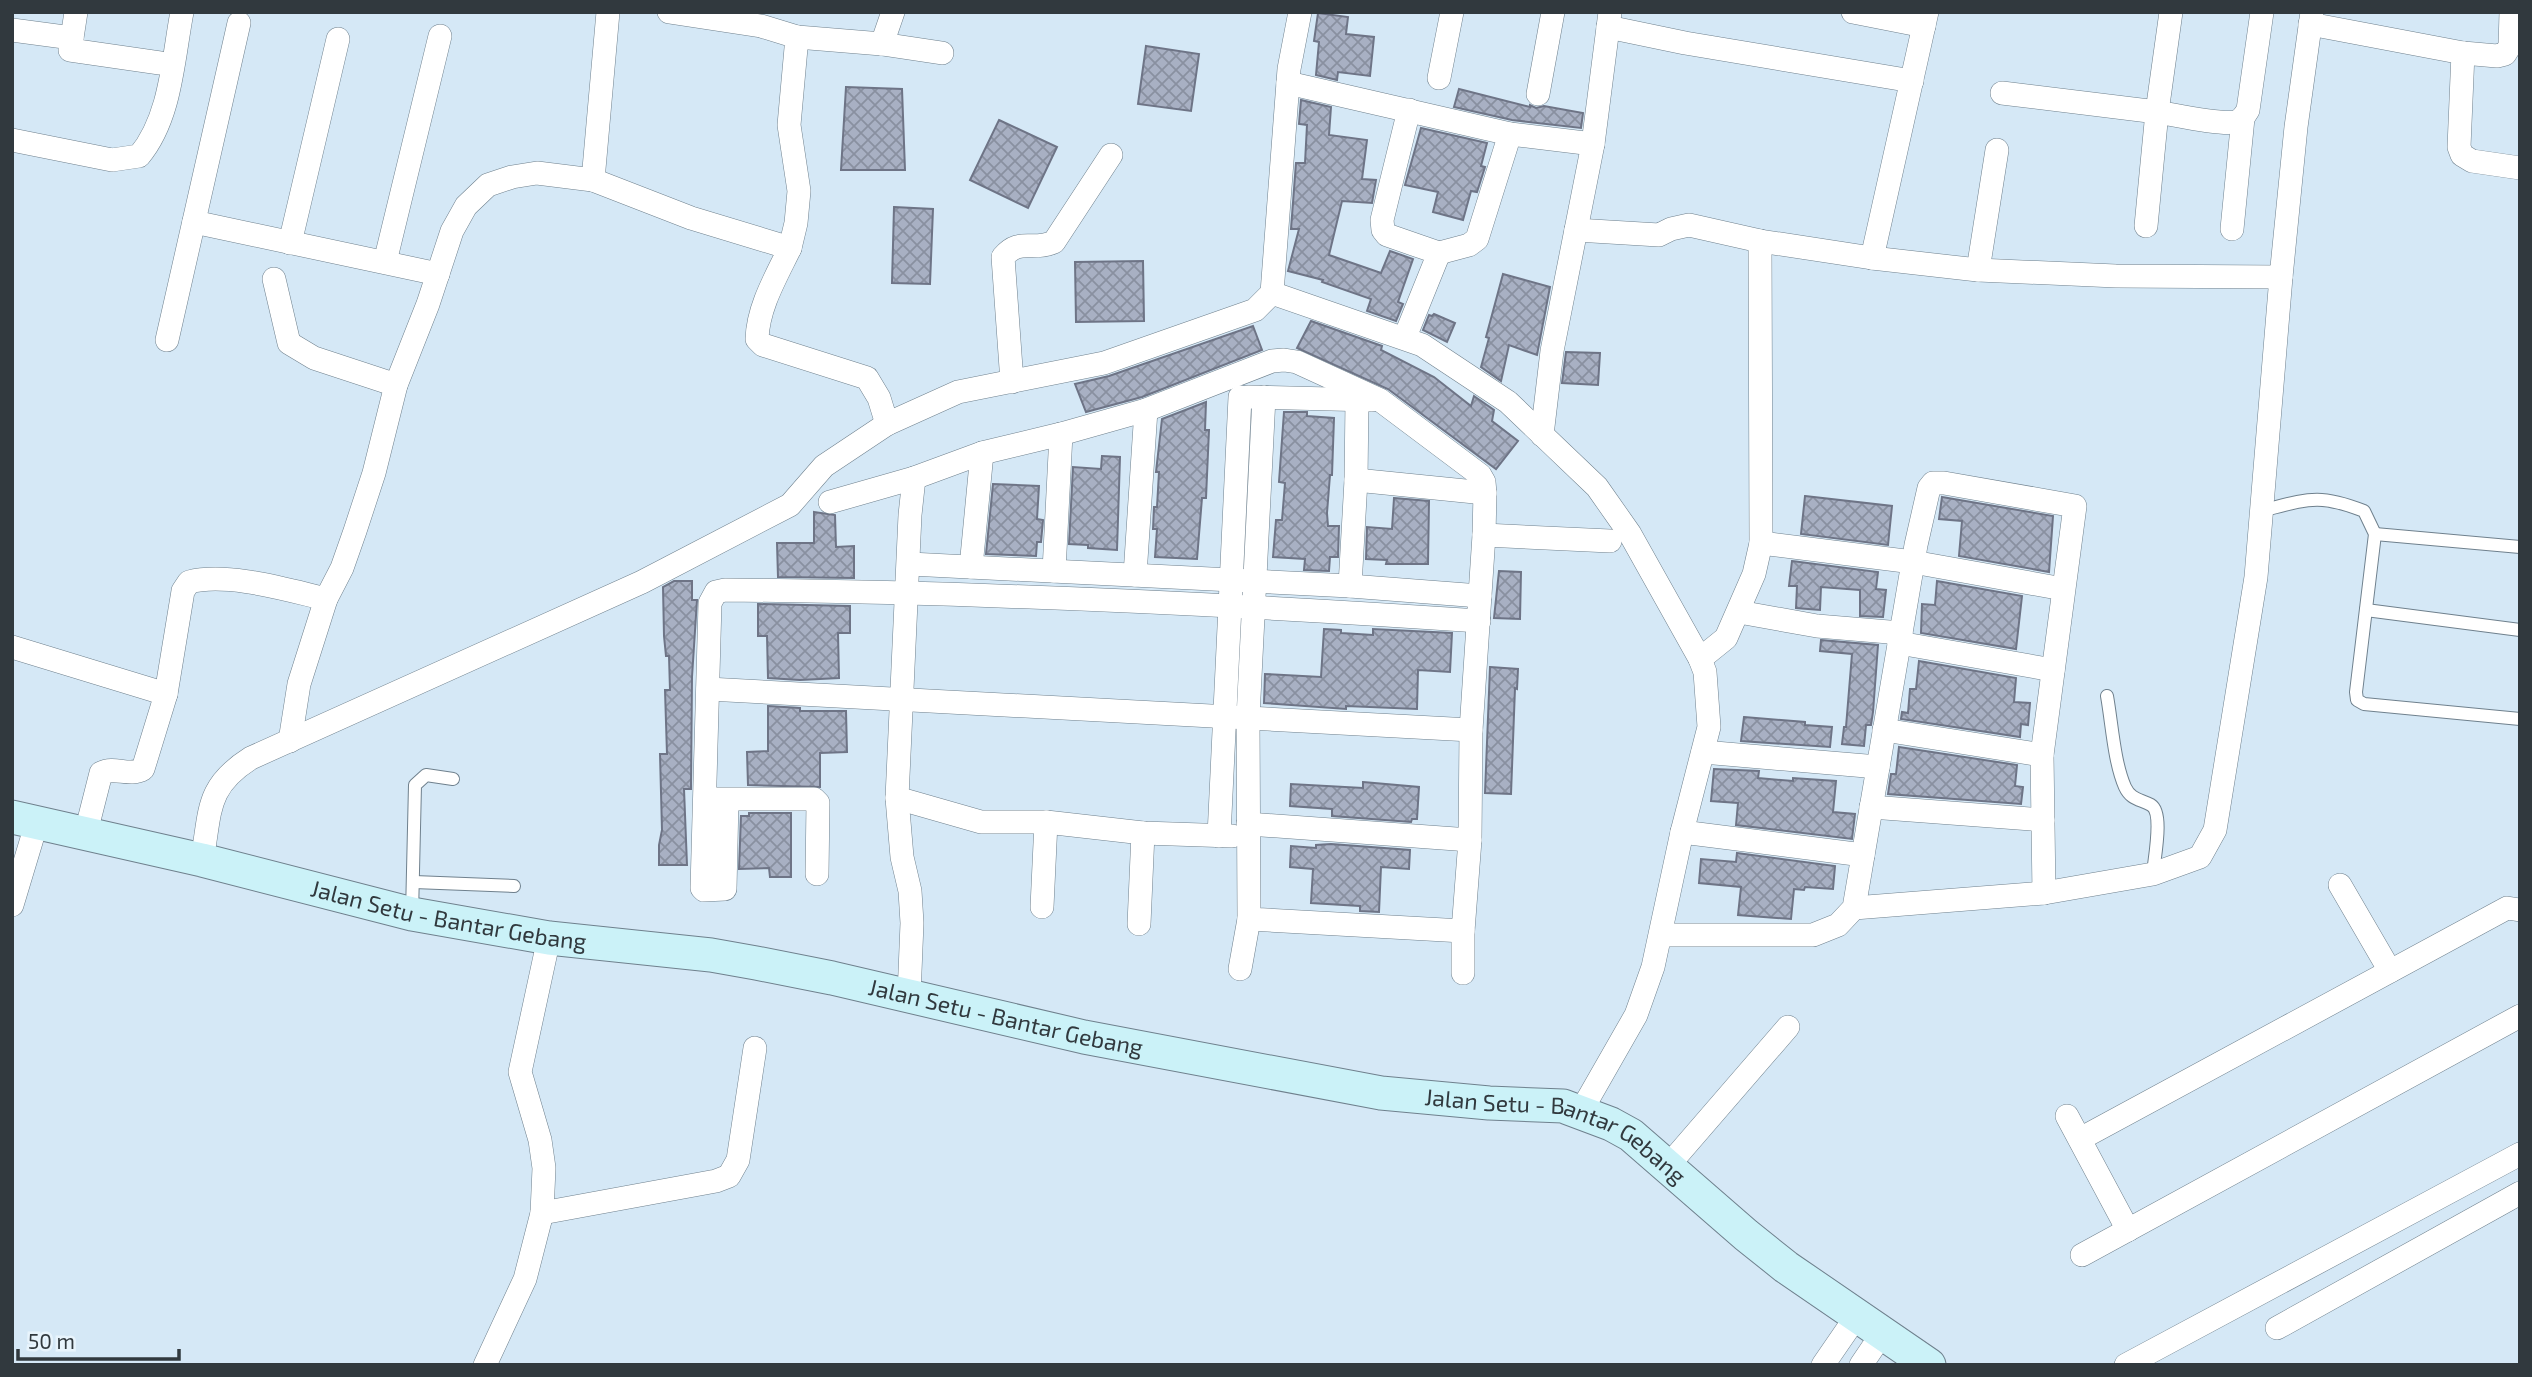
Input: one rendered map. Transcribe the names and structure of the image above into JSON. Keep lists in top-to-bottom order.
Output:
{
  "streets": {
    "main road": ["Jalan Setu - Bantar Gebang"]
  },
  "scale_bar": "50 m"
}
